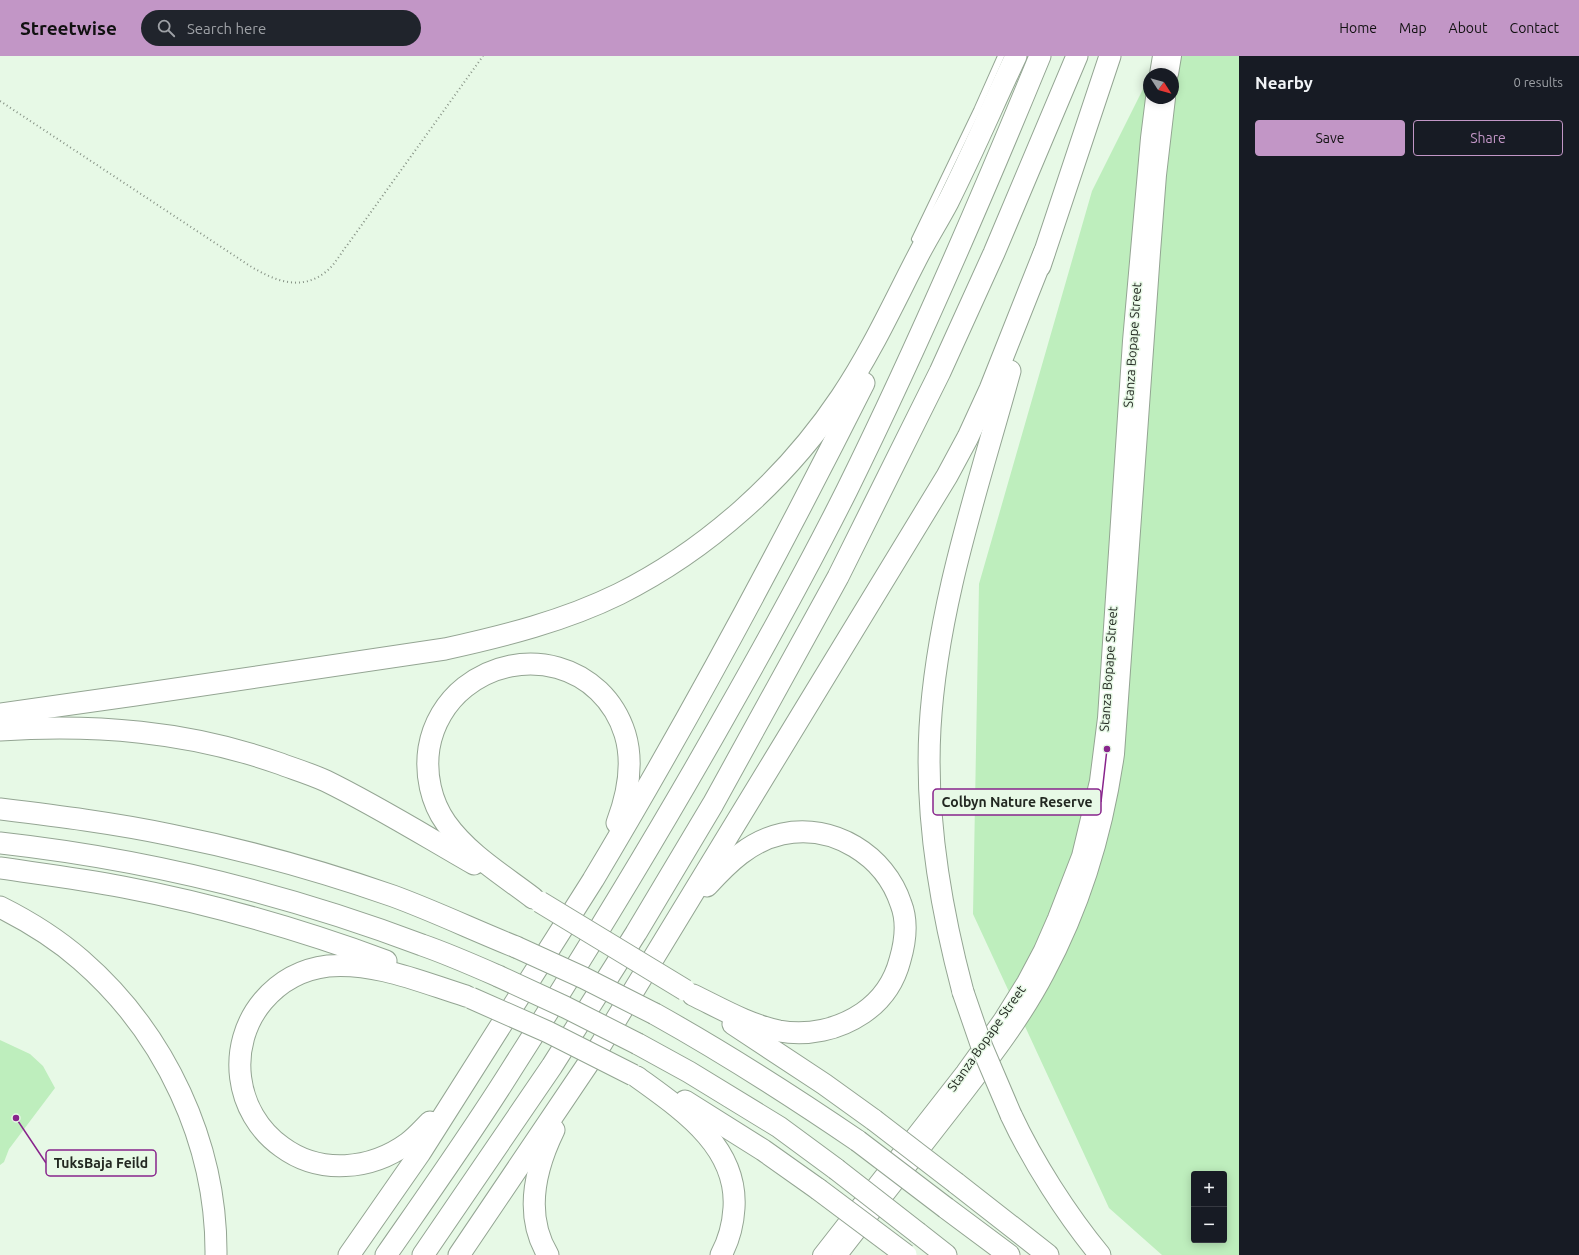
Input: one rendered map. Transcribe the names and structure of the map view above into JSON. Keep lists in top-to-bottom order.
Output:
{
  "streets": {
    "main road": ["Stanza Bopape Street"]
  },
  "places": ["Colbyn Nature Reserve", "TuksBaja Feild"],
  "north": "bottom right",
  "page": {
    "header": "Streetwise",
    "search": "Search here",
    "nav": [
      "Home",
      "Map",
      "About",
      "Contact"
    ],
    "heading": ["Nearby", "0 results"],
    "buttons": ["Save", "Share"],
    "map_buttons": ["+", "−"]
  }
}
